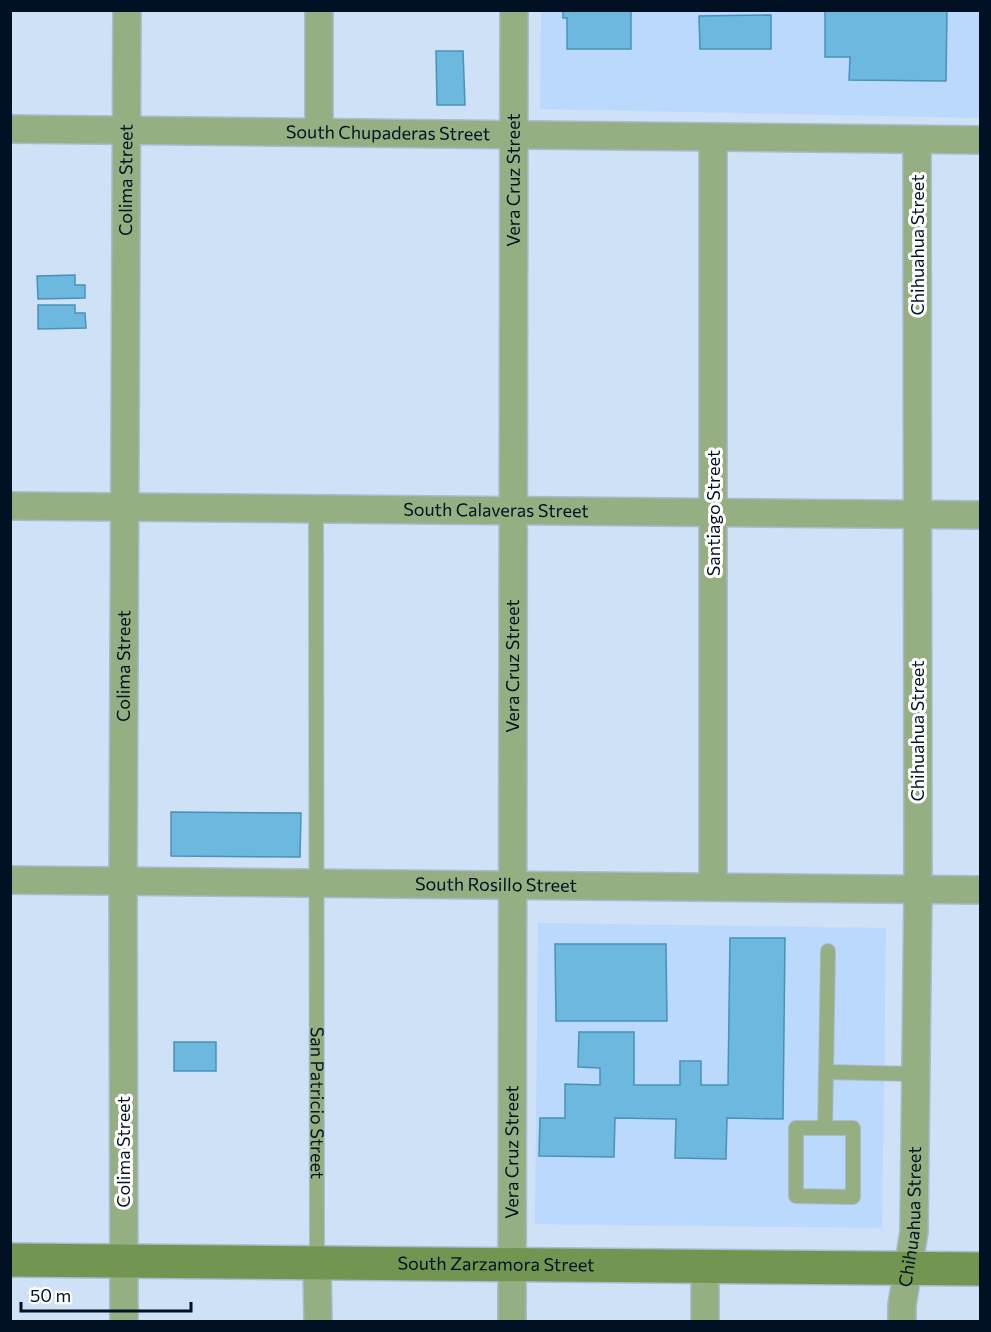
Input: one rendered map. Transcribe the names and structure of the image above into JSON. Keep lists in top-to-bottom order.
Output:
{
  "streets": {
    "main road": ["South Zarzamora Street"],
    "street": [
      "South Chupaderas Street",
      "Colima Street",
      "Vera Cruz Street",
      "Chihuahua Street",
      "South Calaveras Street",
      "Santiago Street",
      "South Rosillo Street",
      "San Patricio Street"
    ]
  },
  "crossings": [
    ["South Chupaderas Street", "Colima Street"],
    ["South Chupaderas Street", "Vera Cruz Street"],
    ["South Chupaderas Street", "Chihuahua Street"],
    ["South Chupaderas Street", "Santiago Street"],
    ["Colima Street", "South Calaveras Street"],
    ["Colima Street", "South Rosillo Street"],
    ["Colima Street", "South Zarzamora Street"],
    ["Vera Cruz Street", "South Calaveras Street"],
    ["Vera Cruz Street", "South Rosillo Street"],
    ["Vera Cruz Street", "South Zarzamora Street"],
    ["Chihuahua Street", "South Calaveras Street"],
    ["Chihuahua Street", "South Rosillo Street"],
    ["Chihuahua Street", "South Zarzamora Street"],
    ["South Calaveras Street", "Santiago Street"],
    ["South Calaveras Street", "San Patricio Street"],
    ["Santiago Street", "South Rosillo Street"],
    ["South Rosillo Street", "San Patricio Street"],
    ["San Patricio Street", "South Zarzamora Street"]
  ],
  "scale_bar": "50 m"
}
